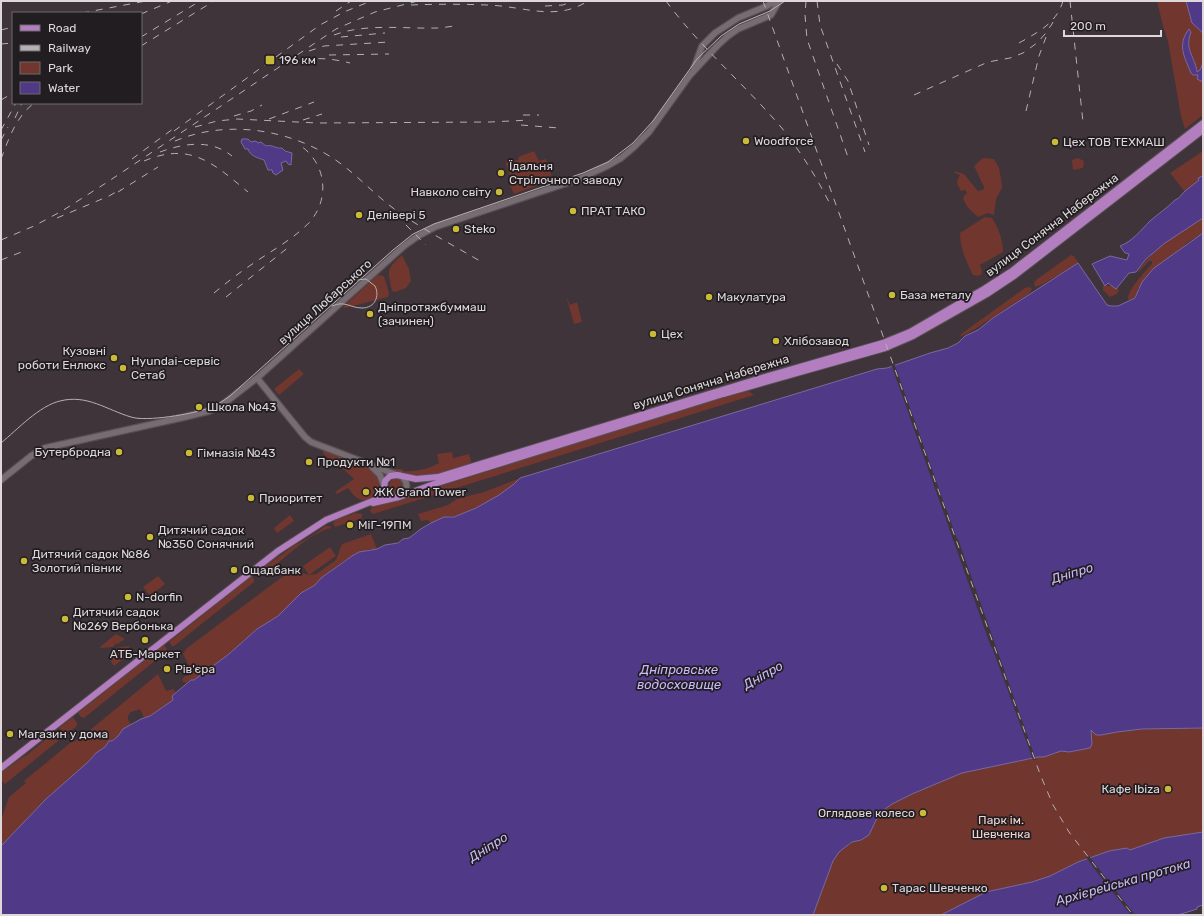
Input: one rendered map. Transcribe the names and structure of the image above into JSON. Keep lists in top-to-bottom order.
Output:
{
  "streets": {
    "main road": ["вулиця Сонячна Набережна", "вулиця Любарського"]
  },
  "water": ["Дніпро", "Дніпровське водосховище", "Архієрейська протока"],
  "parks": ["Парк iм. Шевченка"],
  "places": {
    "transit": ["196 км"],
    "other": [
      "Woodforce",
      "Цех ТОВ ТЕХМАШ",
      "Їдальня Стрілочного заводу",
      "Навколо світу",
      "ПРАТ ТАКО",
      "Делівері 5",
      "Steko",
      "База металу",
      "Макулатура",
      "Дніпротяжбуммаш (зачинен)",
      "Цех",
      "Хлібозавод",
      "Кузовні роботи Енлюкс",
      "Hyundai-сервіс Сетаб",
      "Школа №43",
      "Бутербродна",
      "Гімназія №43",
      "Продукти №1",
      "ЖК Grand Tower",
      "Приоритет",
      "МіГ-19ПМ",
      "Дитячий садок №350 Сонячний",
      "Дитячий садок №86 Золотий півник",
      "Ощадбанк",
      "N-dorfin",
      "Дитячий садок №269 Вербонька",
      "АТБ-Маркет",
      "Рів'єра",
      "Магазин у дома",
      "Кафе Ibiza",
      "Оглядове колесо",
      "Тарас Шевченко"
    ]
  },
  "legend": [
    "Road",
    "Railway",
    "Park",
    "Water"
  ],
  "scale_bar": "200 m"
}
